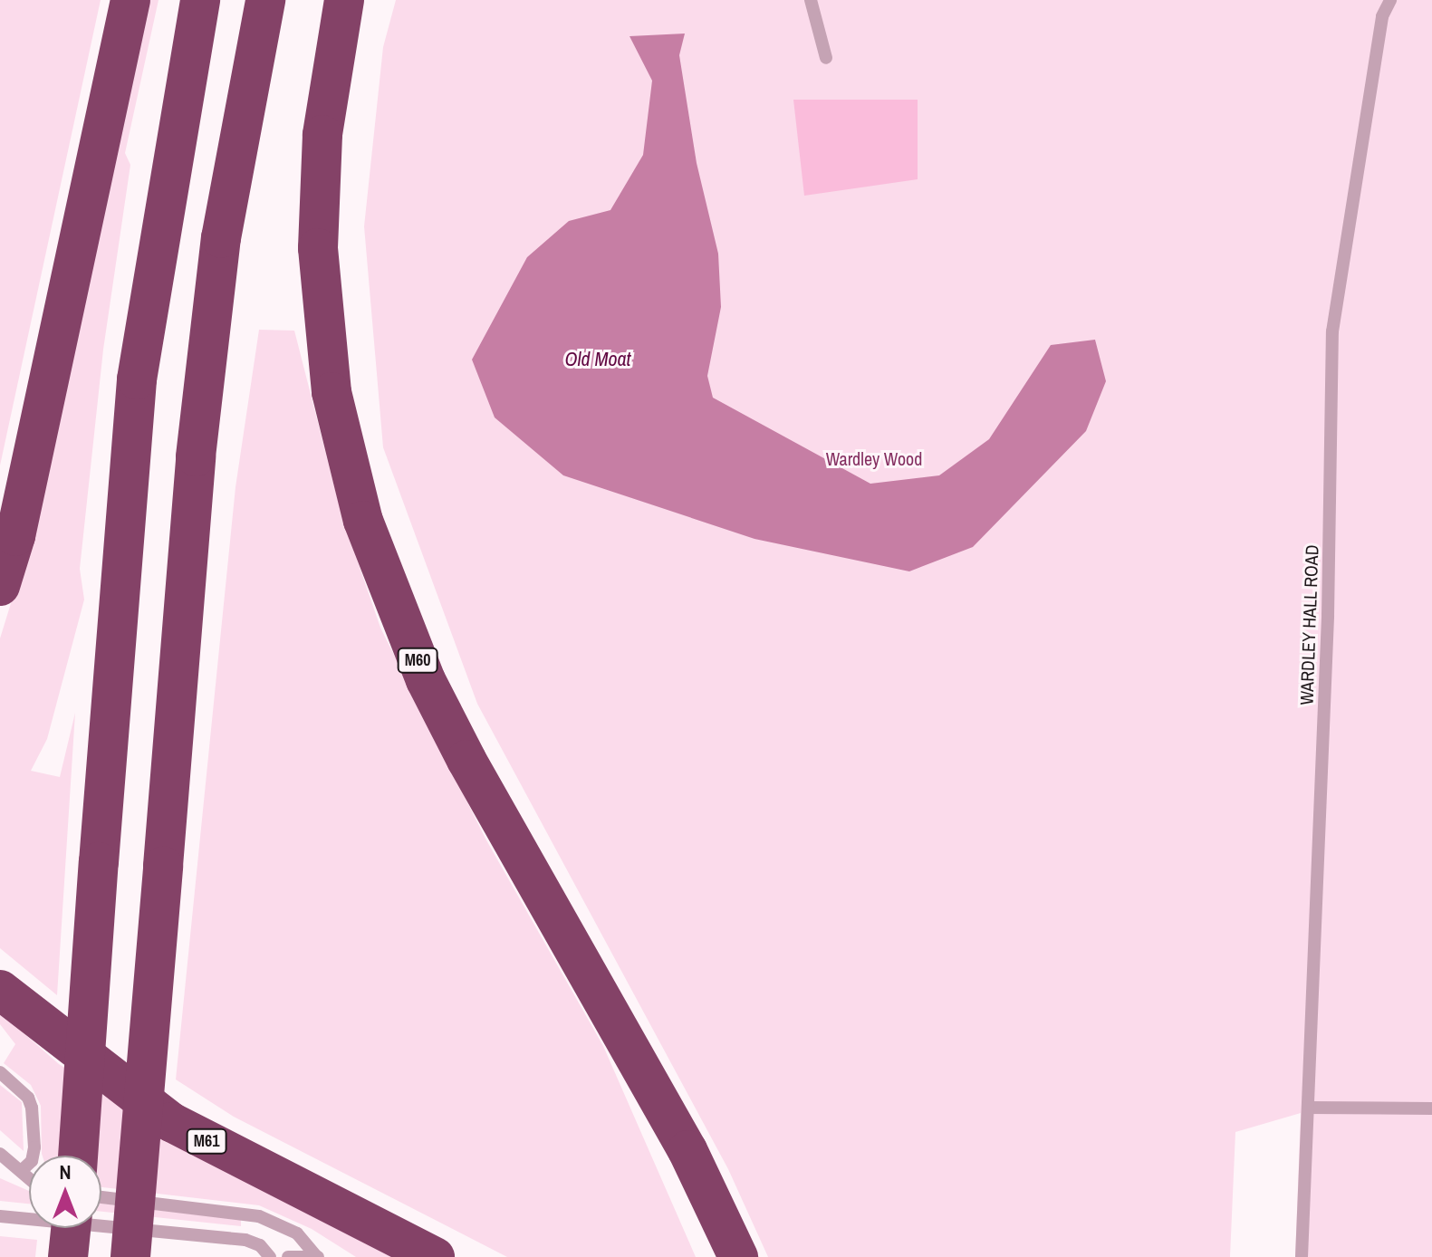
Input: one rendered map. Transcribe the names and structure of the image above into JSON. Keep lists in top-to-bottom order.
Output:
{
  "streets": {
    "highway": ["M60", "M61"],
    "lane": ["WARDLEY HALL ROAD"]
  },
  "water": ["Old Moat"],
  "parks": ["Wardley Wood"],
  "north": "top"
}
